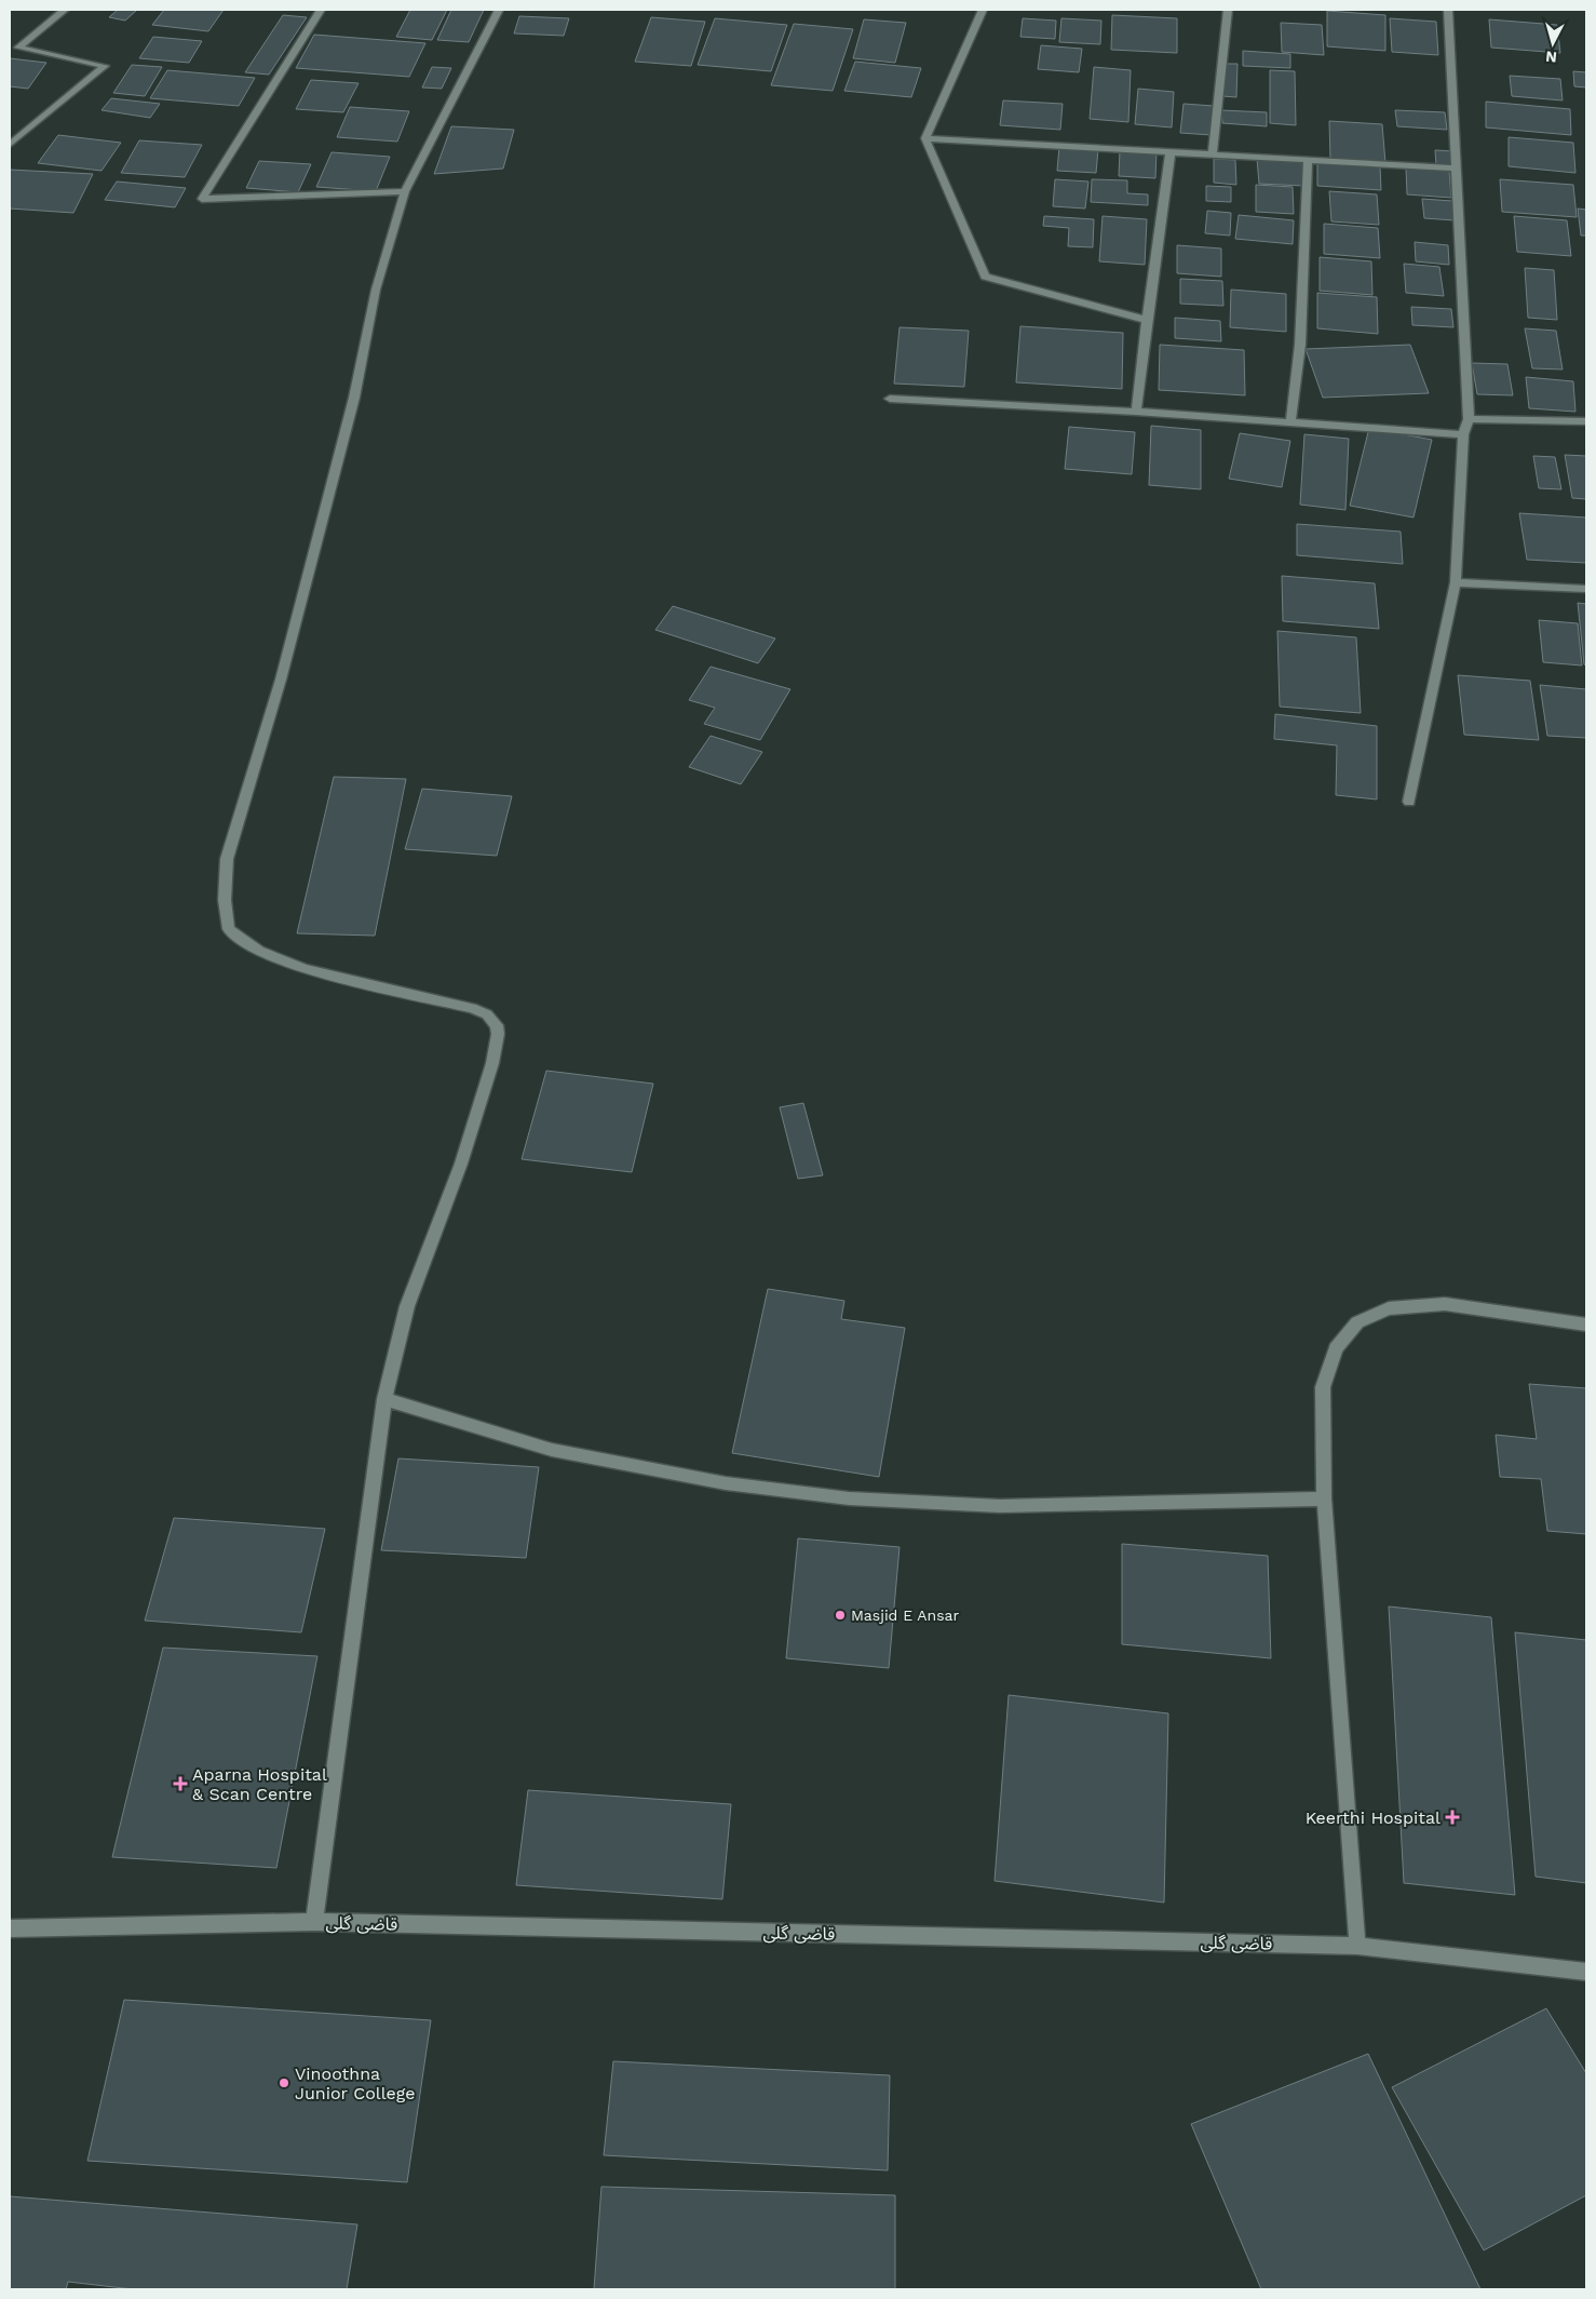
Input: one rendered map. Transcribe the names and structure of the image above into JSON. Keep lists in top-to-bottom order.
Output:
{
  "streets": {
    "street": ["قاضی گلی"]
  },
  "places": {
    "other": ["Masjid E Ansar", "Vinoothna Junior College"],
    "health": ["Aparna Hospital & Scan Centre", "Keerthi Hospital"]
  },
  "north": "bottom"
}
